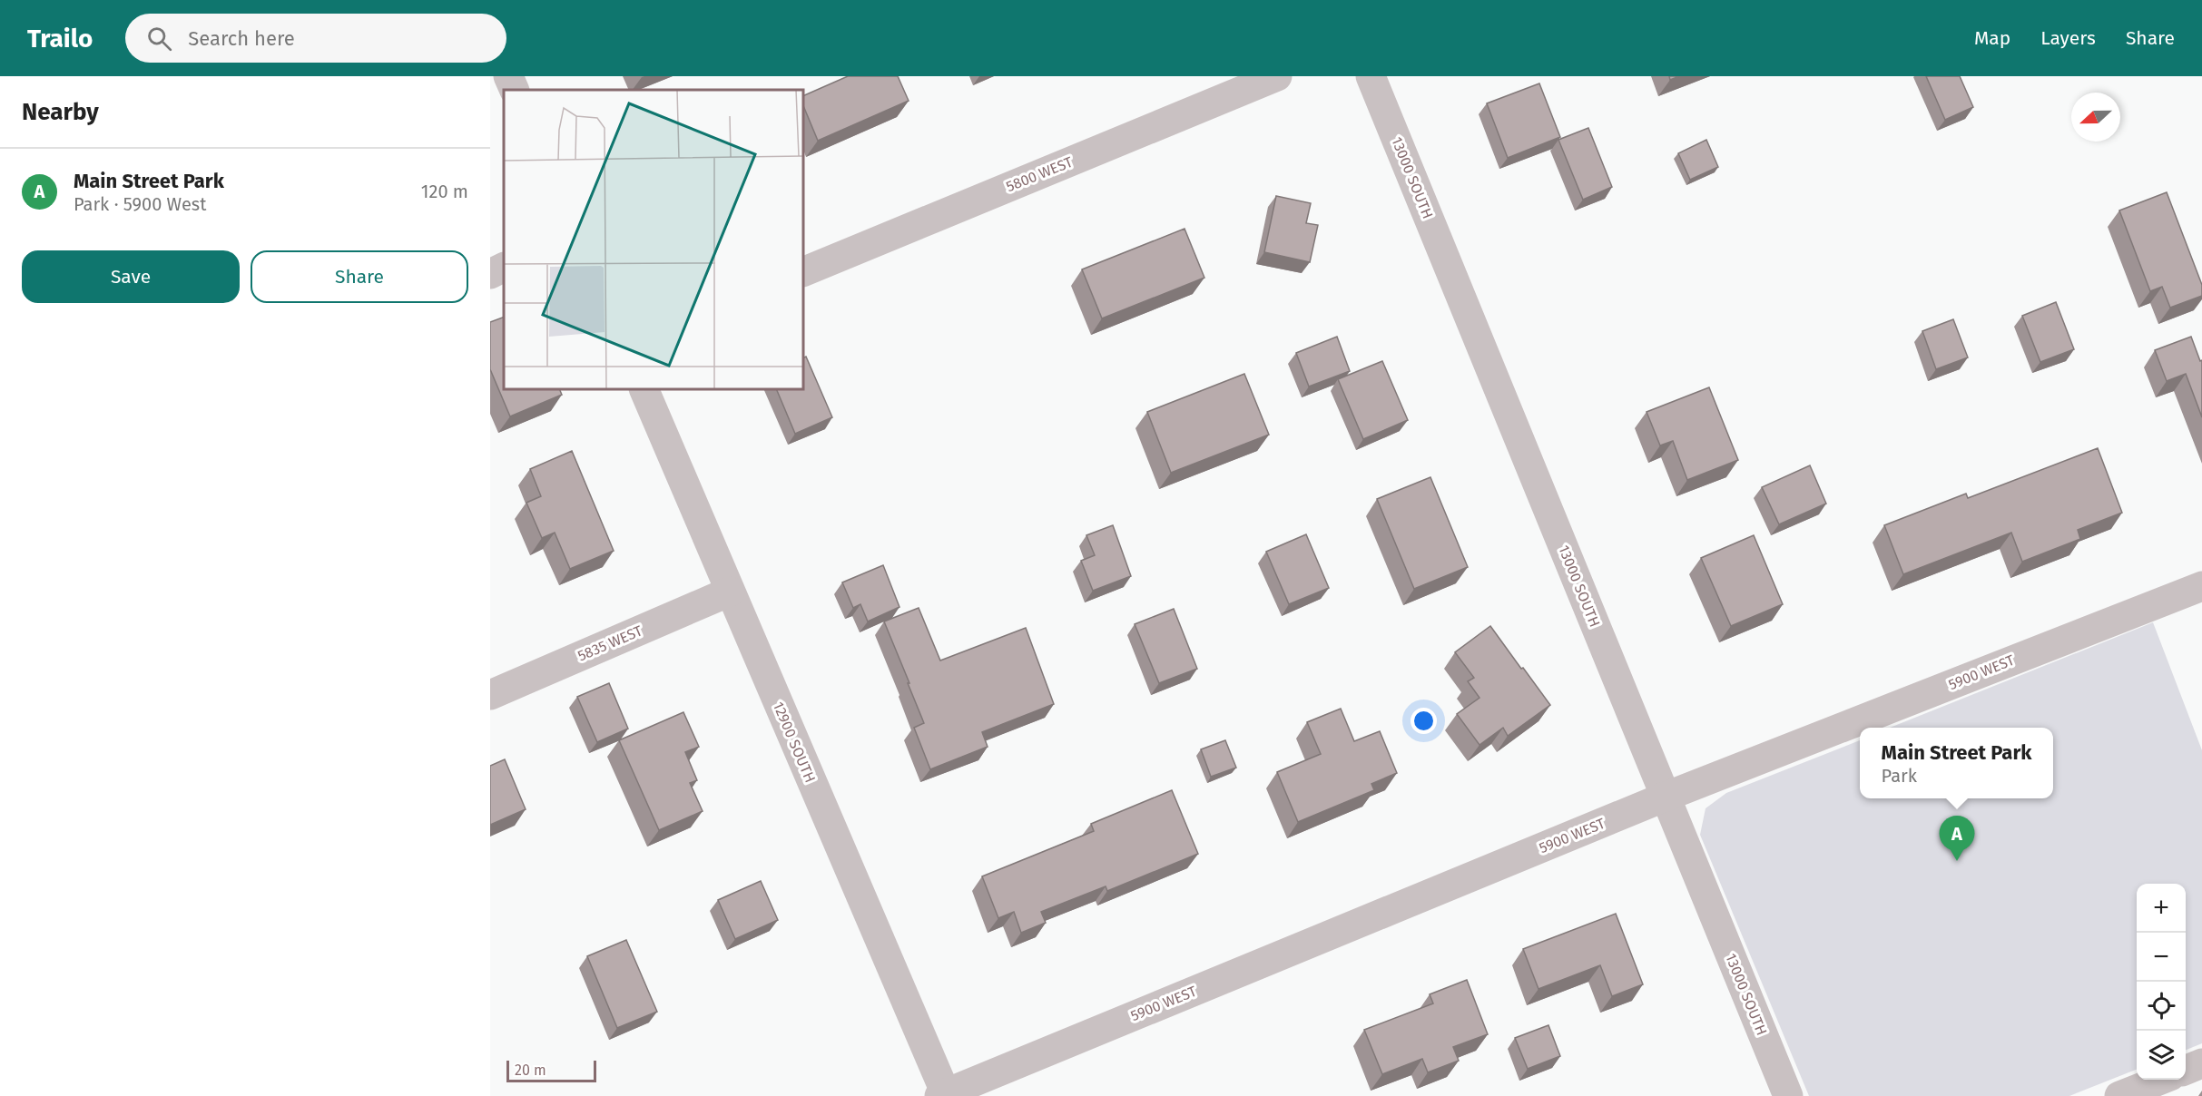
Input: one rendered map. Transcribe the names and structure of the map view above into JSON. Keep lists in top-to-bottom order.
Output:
{
  "streets": {
    "street": [
      "5800 WEST",
      "13000 SOUTH",
      "5835 WEST",
      "5900 WEST",
      "12900 SOUTH"
    ]
  },
  "crossings": [
    ["13000 SOUTH", "5900 WEST"],
    ["5835 WEST", "12900 SOUTH"],
    ["5900 WEST", "12900 SOUTH"]
  ],
  "scale_bar": "20 m",
  "north": "left",
  "page": {
    "header": "Trailo",
    "search": "Search here",
    "nav": ["Map", "Layers", "Share"],
    "heading": "Nearby",
    "list": [
      {
        "mark": "A",
        "name": "Main Street Park",
        "note": "Park · 5900 West",
        "value": "120 m"
      }
    ],
    "buttons": ["Save", "Share"],
    "popup": ["Main Street Park", "Park"],
    "pins": "A",
    "map_buttons": ["+", "−"],
    "scale": "20 m"
  }
}
